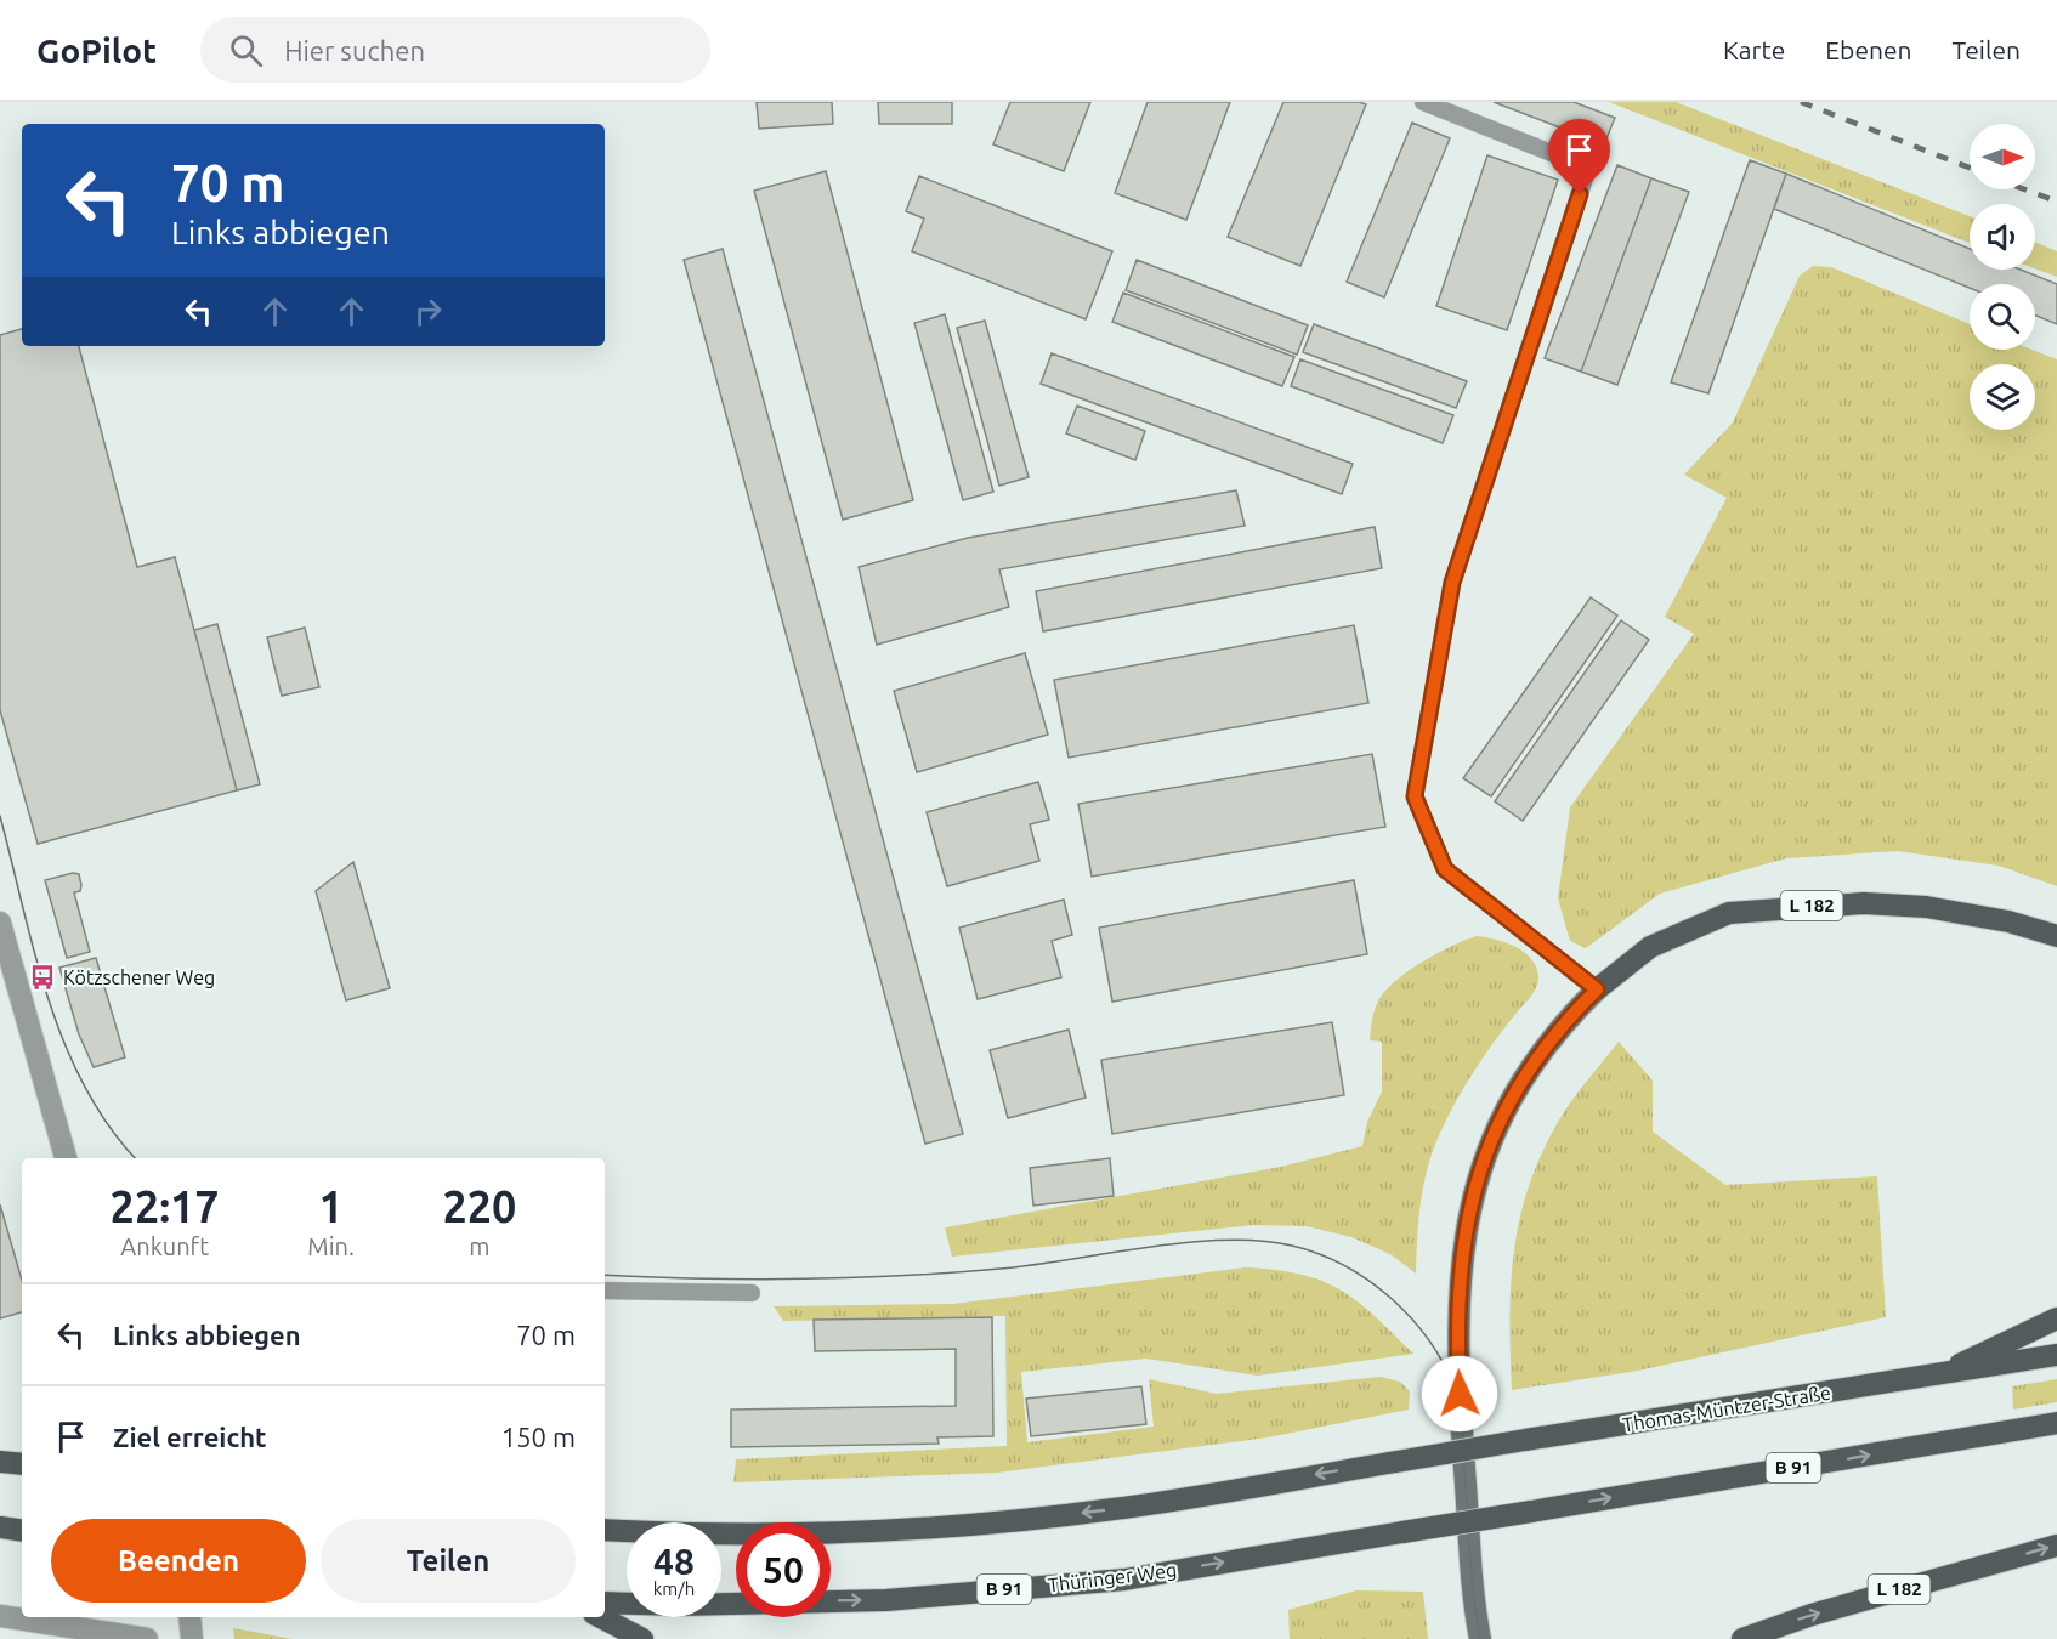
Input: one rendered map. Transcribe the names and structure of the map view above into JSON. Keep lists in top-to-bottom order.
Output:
{
  "streets": {
    "main road": [
      "L 182",
      "Thomas-Müntzer-Straße",
      "B 91",
      "Thüringer Weg"
    ]
  },
  "one_way": ["Thomas-Müntzer-Straße"],
  "places": {
    "bus stop": ["Kötzschener Weg"]
  },
  "north": "right",
  "page": {
    "header": "GoPilot",
    "search": "Hier suchen",
    "nav": ["Karte", "Ebenen", "Teilen"],
    "turn": ["70 m", "Links abbiegen"],
    "eta": [
      "22:17",
      "Ankunft",
      "1",
      "Min.",
      "220",
      "m"
    ],
    "list": [
      {
        "name": "Links abbiegen",
        "value": "70 m"
      },
      {
        "name": "Ziel erreicht",
        "value": "150 m"
      }
    ],
    "buttons": ["Beenden", "Teilen"],
    "speed": "48 km/h",
    "limit": "50"
  }
}
